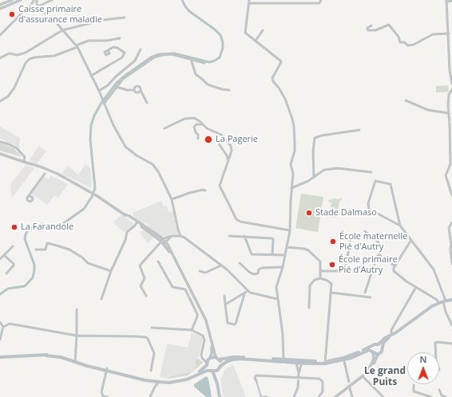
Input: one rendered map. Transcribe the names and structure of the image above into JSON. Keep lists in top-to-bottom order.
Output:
{
  "districts": ["Le grand Puits"],
  "places": [
    "Caisse primaire d'assurance maladie",
    "La Pagerie",
    "Stade Dalmaso",
    "La Farandole",
    "École maternelle Pié d'Autry",
    "École primaire Pié d'Autry"
  ],
  "north": "top"
}
